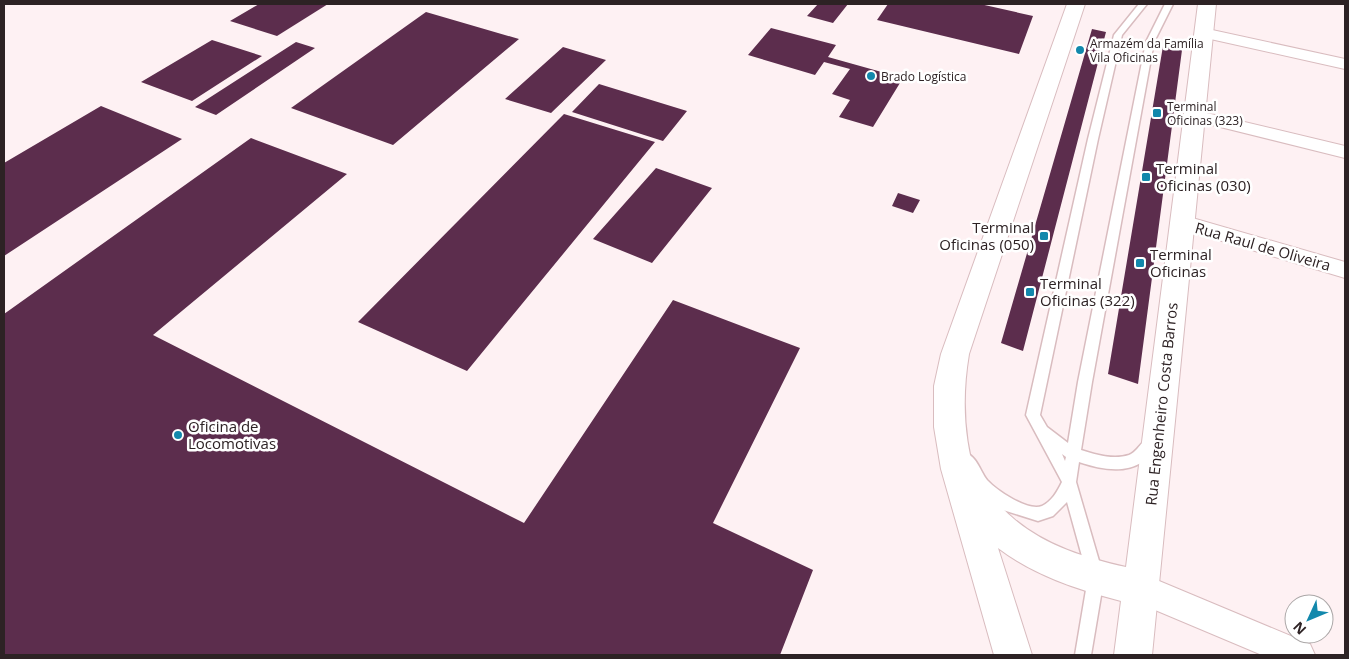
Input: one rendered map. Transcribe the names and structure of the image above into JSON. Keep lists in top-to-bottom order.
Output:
{
  "streets": {
    "street": ["Rua Raul de Oliveira", "Rua Engenheiro Costa Barros"]
  },
  "crossings": [
    ["Rua Raul de Oliveira", "Rua Engenheiro Costa Barros"]
  ],
  "places": {
    "other": ["Armazém da Família Vila Oficinas", "Brado Logística", "Oficina de Locomotivas"],
    "transit": [
      "Terminal Oficinas (323)",
      "Terminal Oficinas (030)",
      "Terminal Oficinas (050)",
      "Terminal Oficinas",
      "Terminal Oficinas (322)"
    ]
  },
  "north": "bottom left"
}
